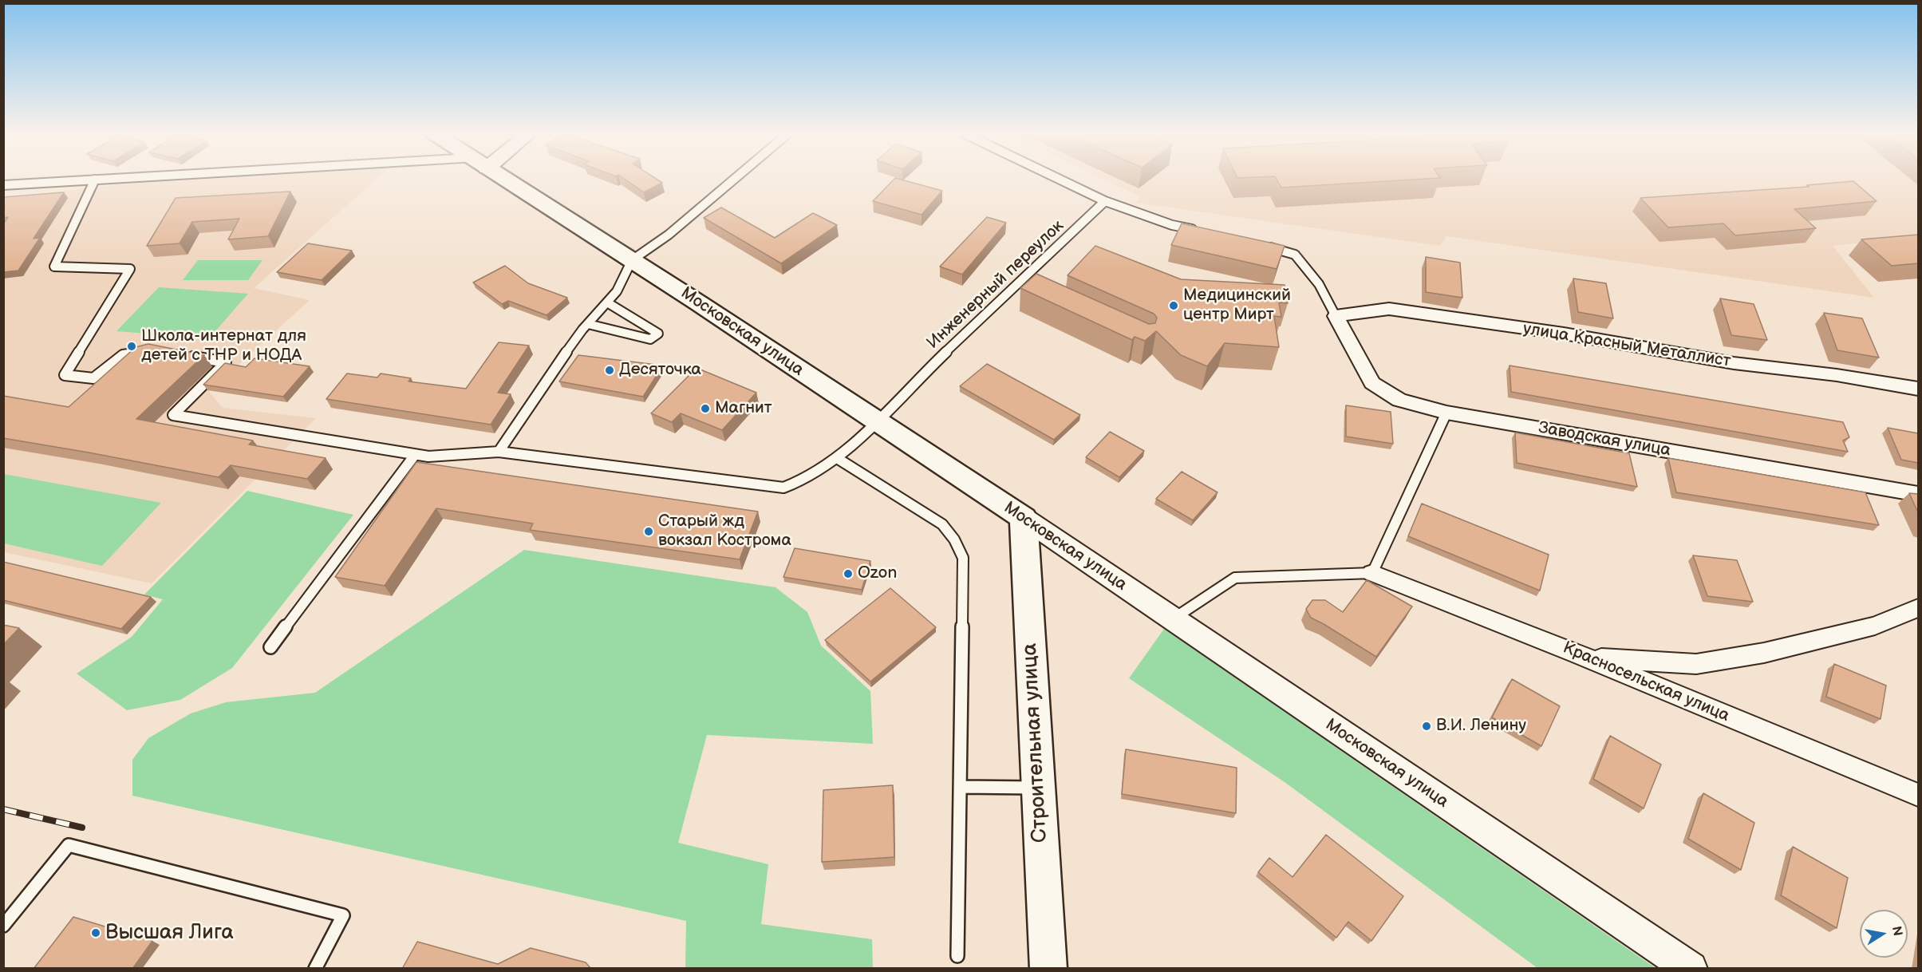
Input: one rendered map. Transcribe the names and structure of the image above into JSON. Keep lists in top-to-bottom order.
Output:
{
  "streets": {
    "main road": ["Московская улица", "Строительная улица"],
    "street": ["улица Красный Металлист", "Заводская улица", "Красносельская улица"],
    "lane": ["Инженерный переулок"]
  },
  "crossings": [
    ["Инженерный переулок", "Московская улица"],
    ["Московская улица", "Строительная улица"],
    ["улица Красный Металлист", "Заводская улица"]
  ],
  "places": [
    "Медицинский центр Мирт",
    "Школа-интернат для детей с ТНР и НОДА",
    "Десяточка",
    "Магнит",
    "Старый жд вокзал Кострома",
    "Ozon",
    "В.И. Ленину",
    "Высшая Лига"
  ],
  "north": "right"
}
